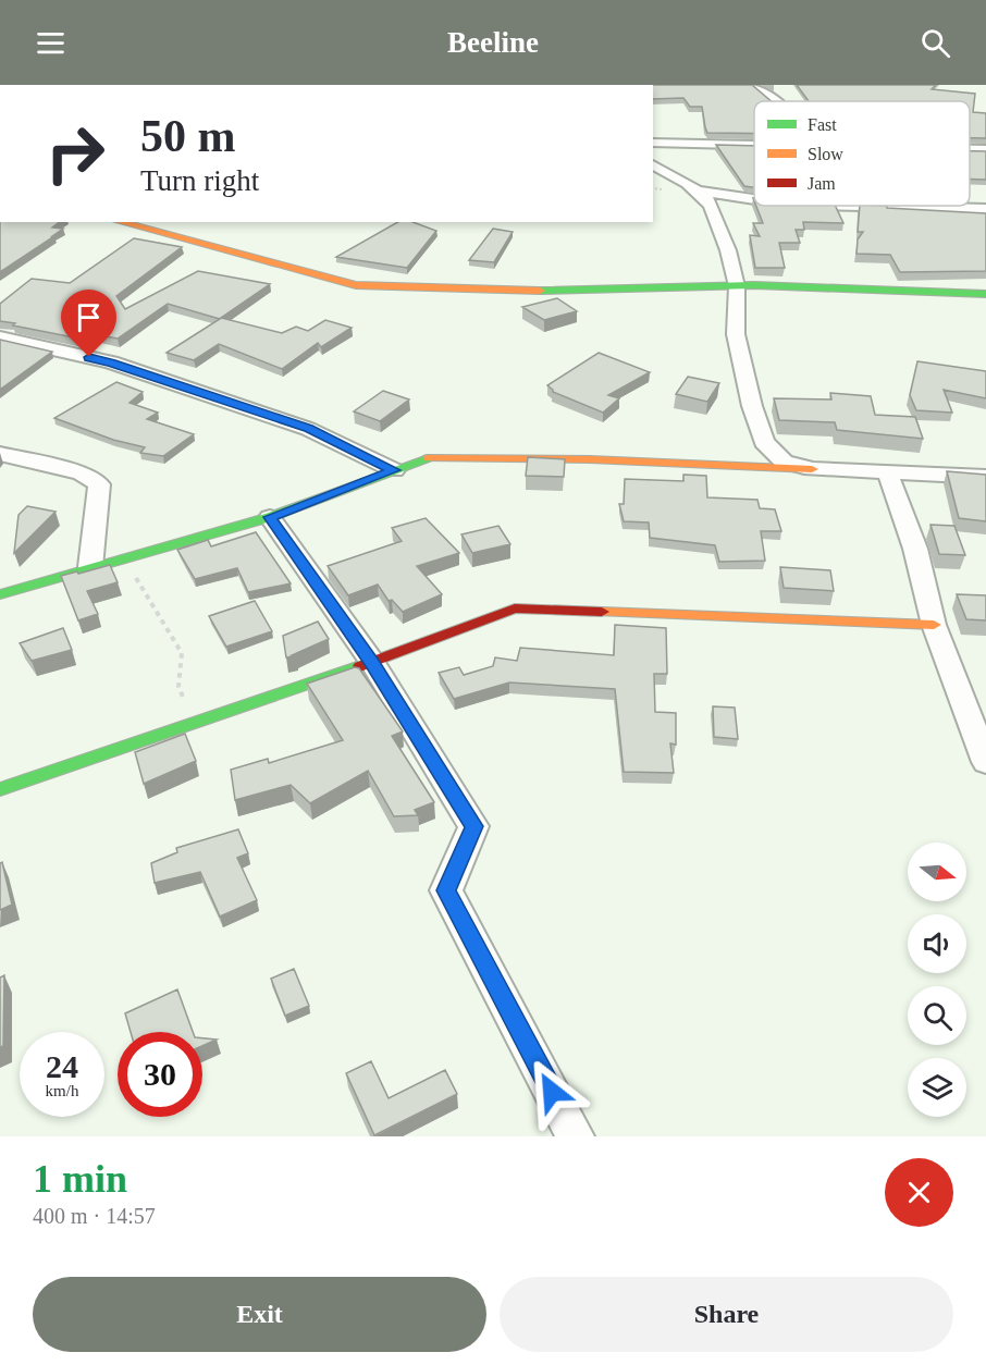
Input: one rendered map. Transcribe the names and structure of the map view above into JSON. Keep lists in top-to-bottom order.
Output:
{
  "legend": ["Fast", "Slow", "Jam"],
  "north": "right",
  "page": {
    "header": "Beeline",
    "turn": ["50 m", "Turn right"],
    "speed": "24 km/h",
    "limit": "30",
    "heading": ["1 min", "400 m · 14:57"],
    "buttons": ["Exit", "Share"]
  }
}
